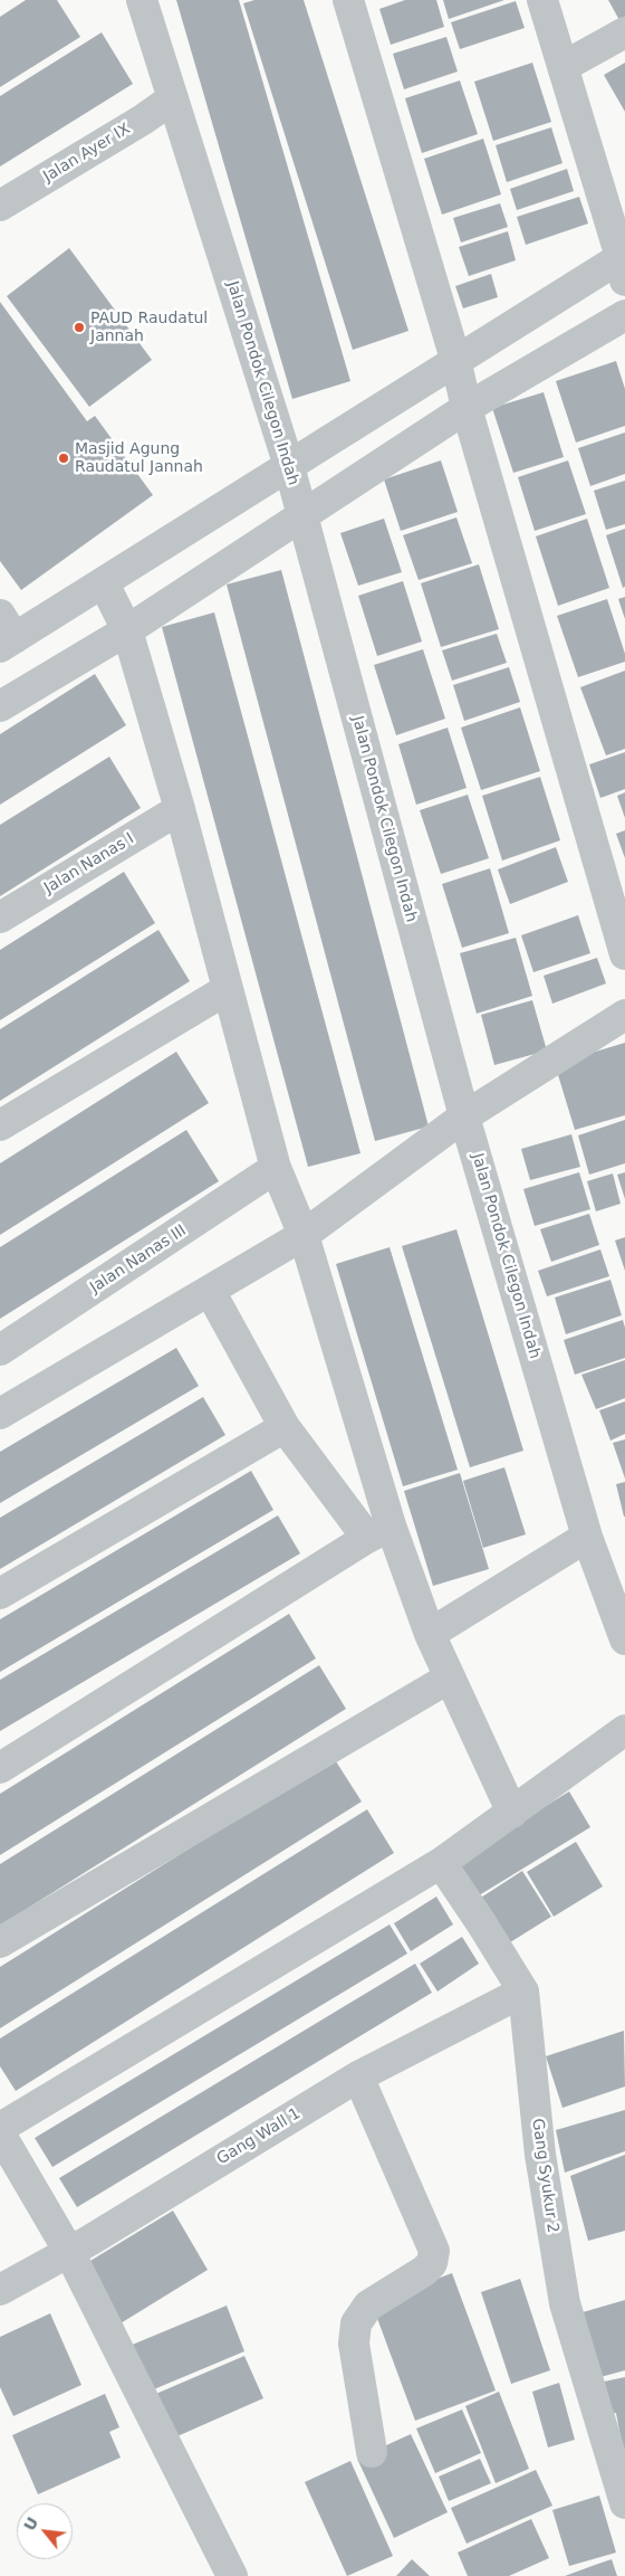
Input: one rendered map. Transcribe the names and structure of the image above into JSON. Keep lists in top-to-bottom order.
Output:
{
  "streets": {
    "street": [
      "Jalan Ayer IX",
      "Jalan Pondok Cilegon Indah",
      "Jalan Nanas I",
      "Jalan Nanas III",
      "Gang Wall 1",
      "Gang Syukur 2"
    ]
  },
  "crossings": [
    ["Jalan Ayer IX", "Jalan Pondok Cilegon Indah"],
    ["Gang Wall 1", "Gang Syukur 2"]
  ],
  "places": ["PAUD Raudatul Jannah", "Masjid Agung Raudatul Jannah"],
  "north": "top left"
}
